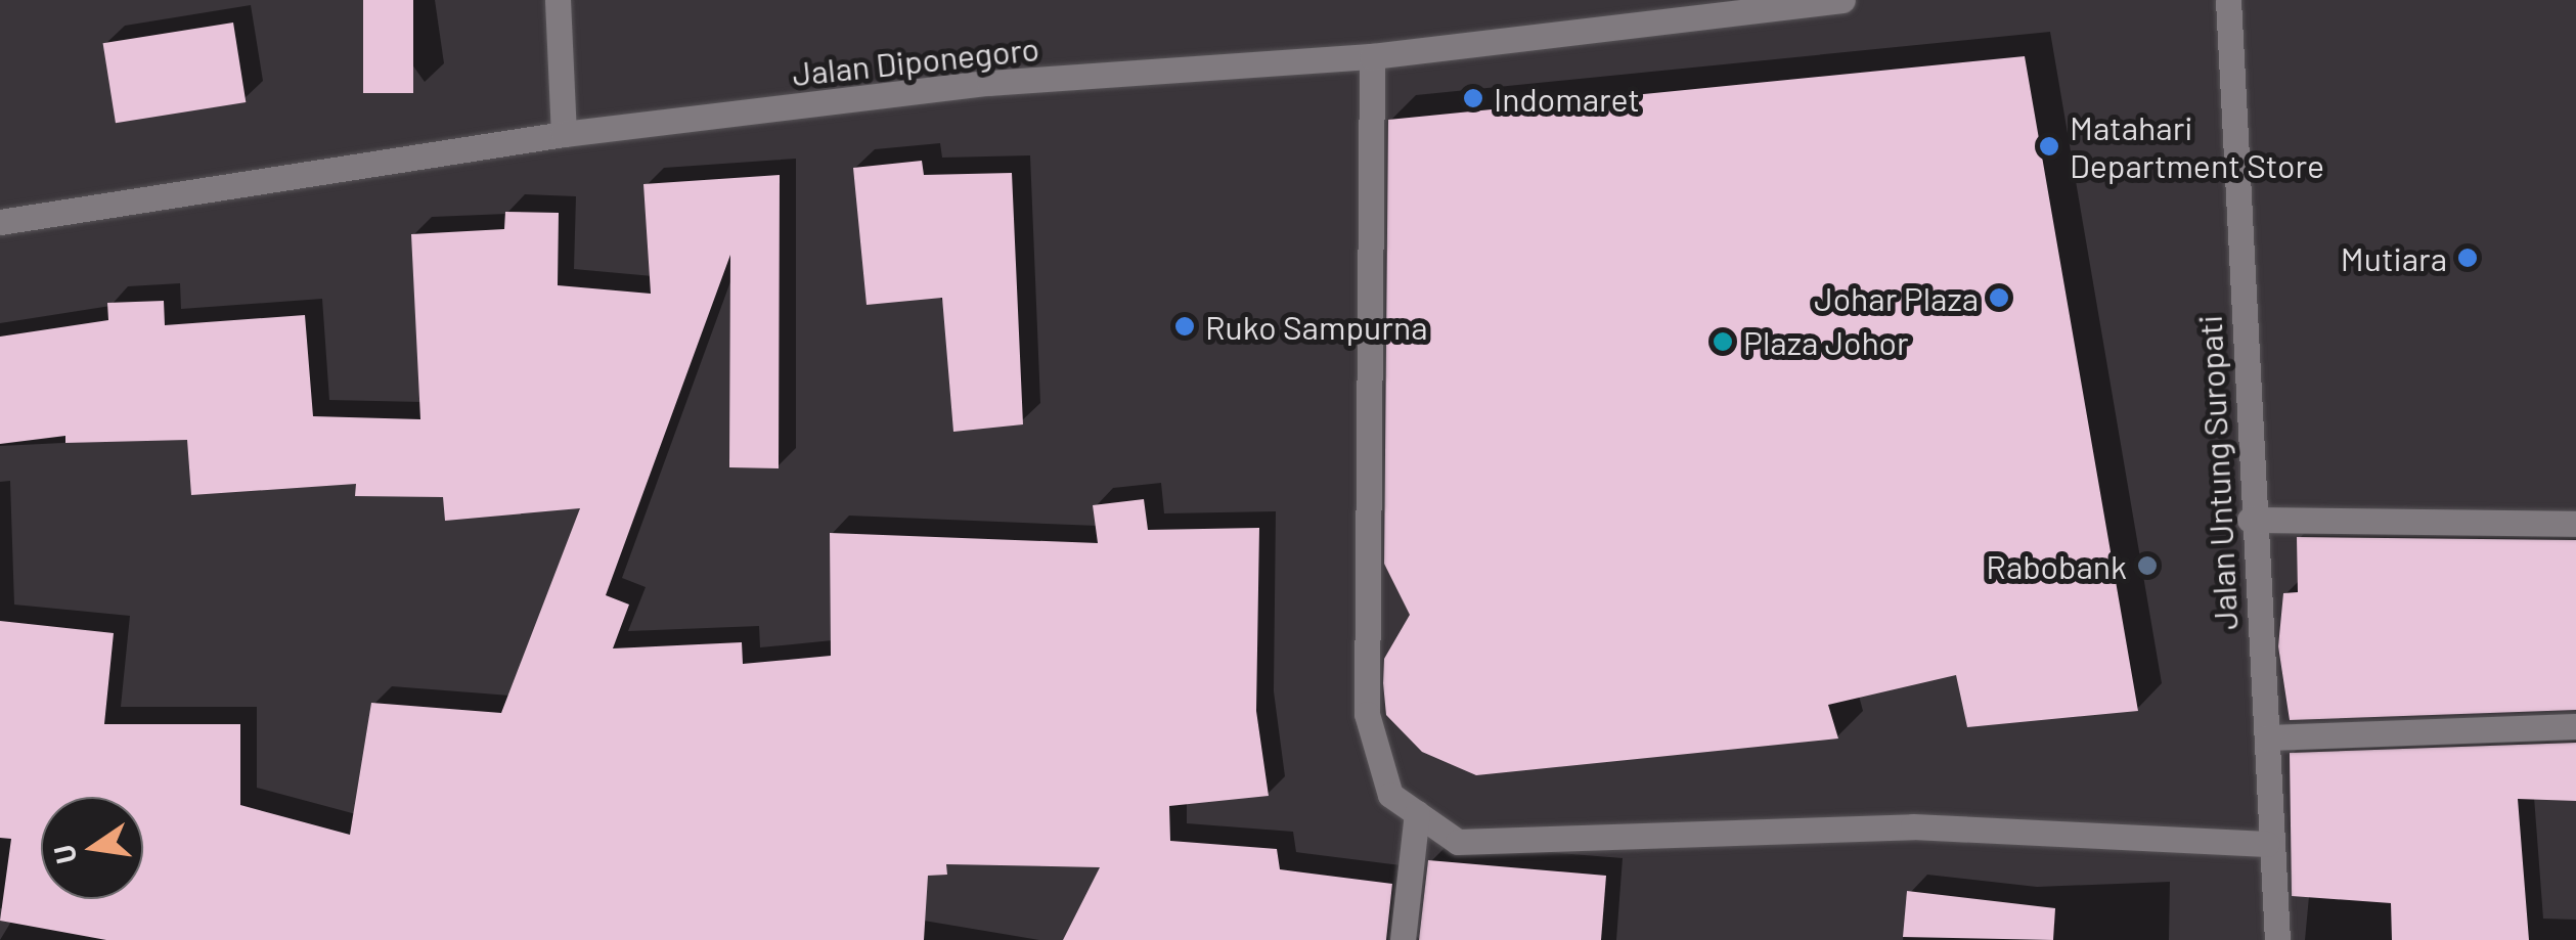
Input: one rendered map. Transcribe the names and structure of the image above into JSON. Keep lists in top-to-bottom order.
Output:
{
  "streets": {
    "street": ["Jalan Diponegoro", "Jalan Untung Suropati"]
  },
  "places": [
    "Indomaret",
    "Matahari Department Store",
    "Mutiara",
    "Johar Plaza",
    "Ruko Sampurna",
    "Plaza Johor",
    "Rabobank"
  ],
  "north": "left"
}
